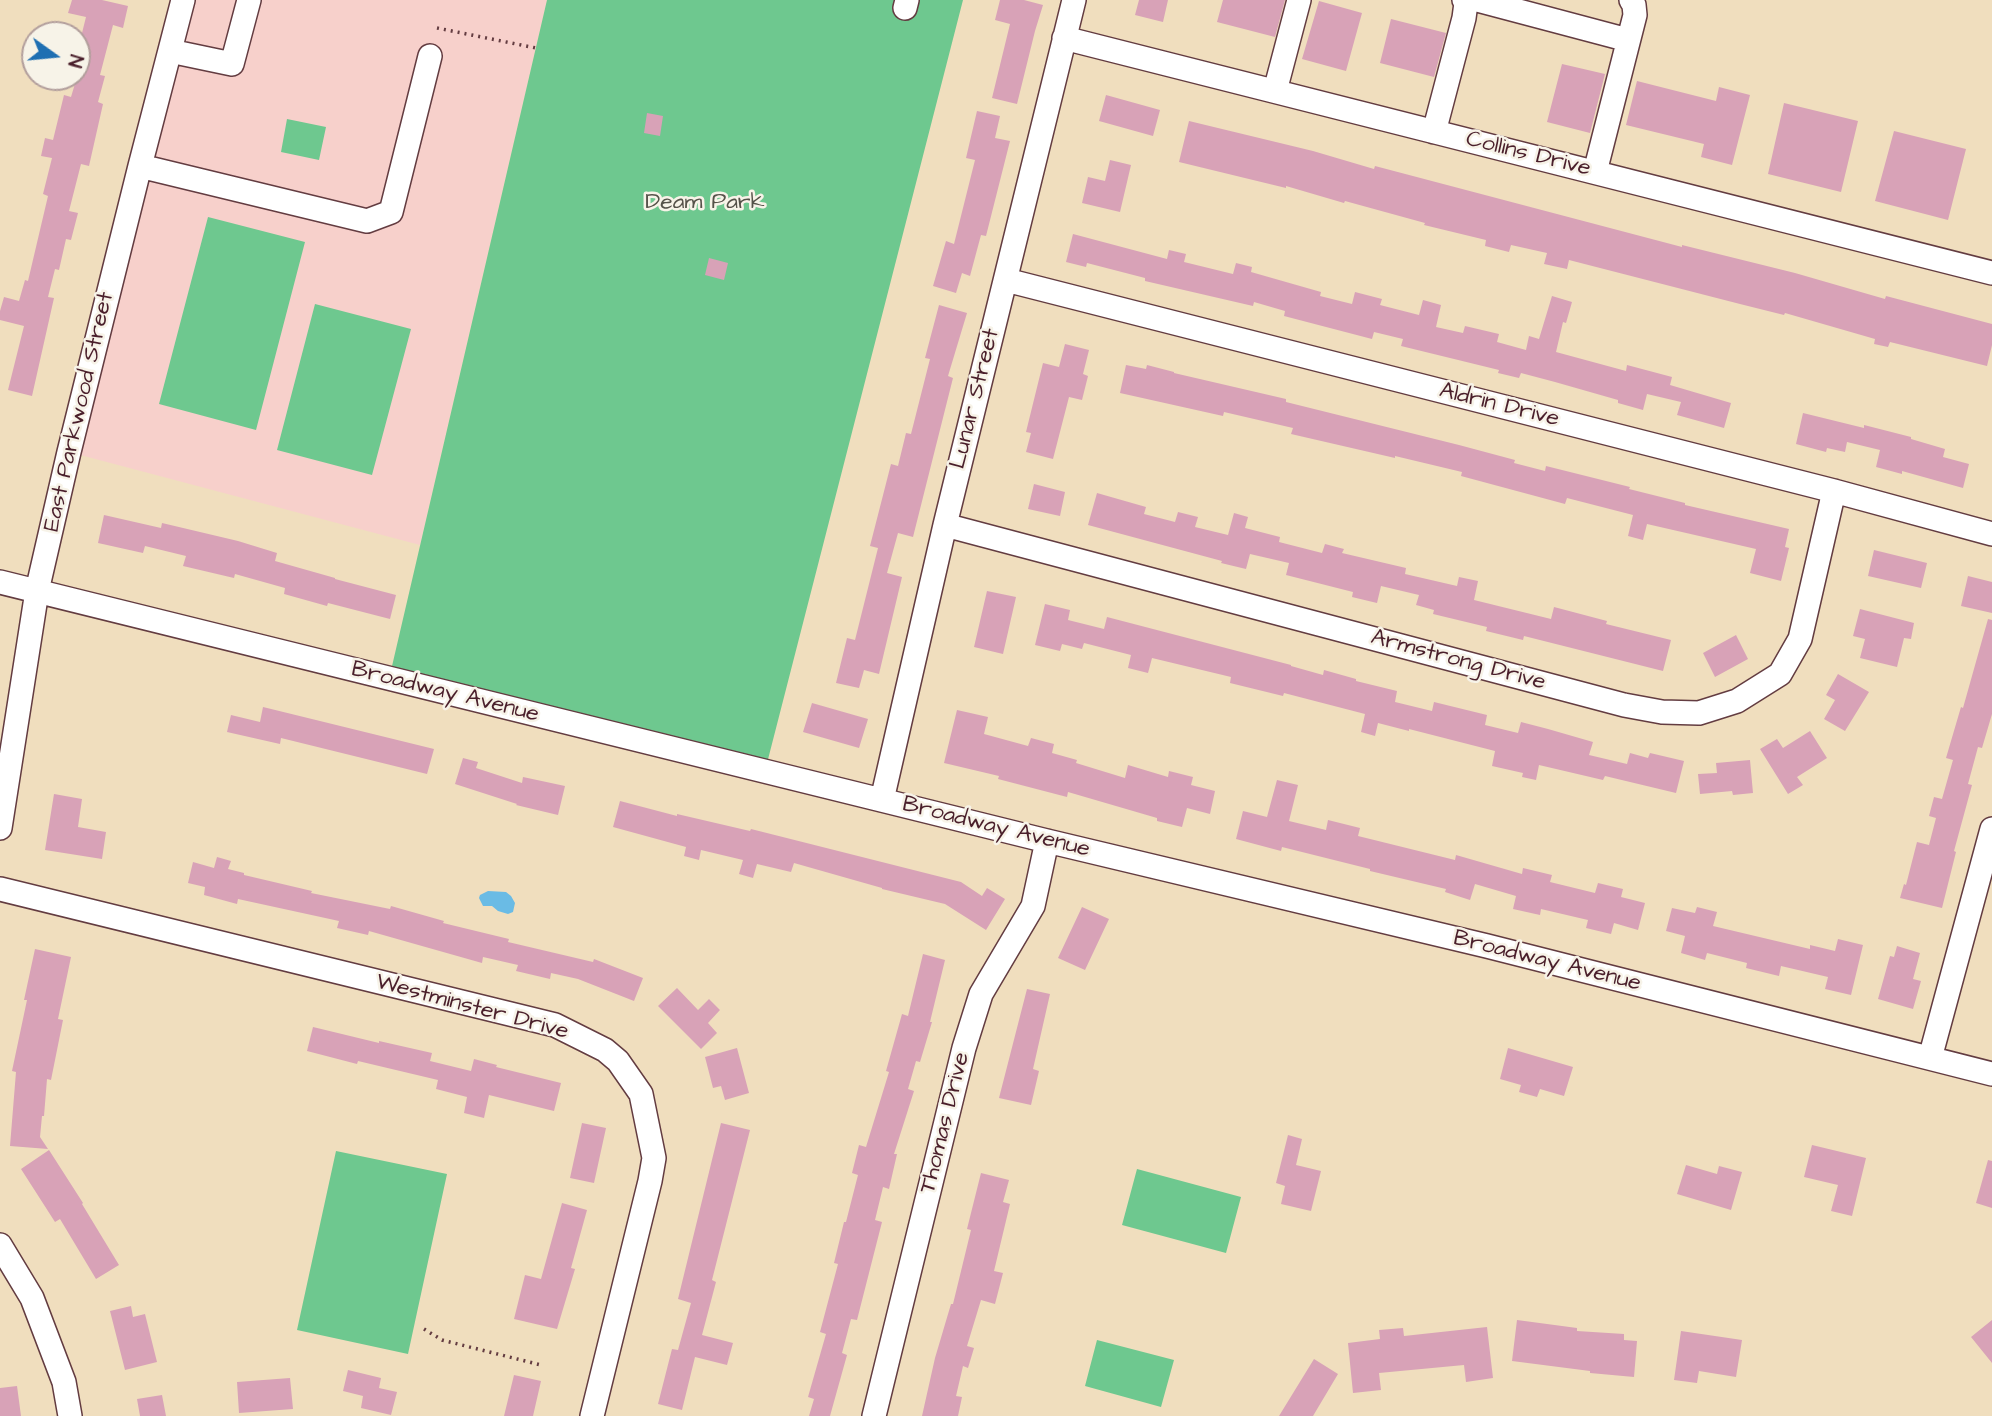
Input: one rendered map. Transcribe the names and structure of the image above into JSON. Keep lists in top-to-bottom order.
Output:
{
  "streets": {
    "street": [
      "Collins Drive",
      "Lunar Street",
      "Aldrin Drive",
      "East Parkwood Street",
      "Armstrong Drive",
      "Broadway Avenue",
      "Westminster Drive",
      "Thomas Drive"
    ]
  },
  "crossings": [
    ["Collins Drive", "Lunar Street"],
    ["Lunar Street", "Aldrin Drive"],
    ["Lunar Street", "Armstrong Drive"],
    ["Lunar Street", "Broadway Avenue"],
    ["Aldrin Drive", "Armstrong Drive"],
    ["East Parkwood Street", "Broadway Avenue"],
    ["Broadway Avenue", "Thomas Drive"]
  ],
  "parks": ["Deam Park"],
  "north": "right"
}
